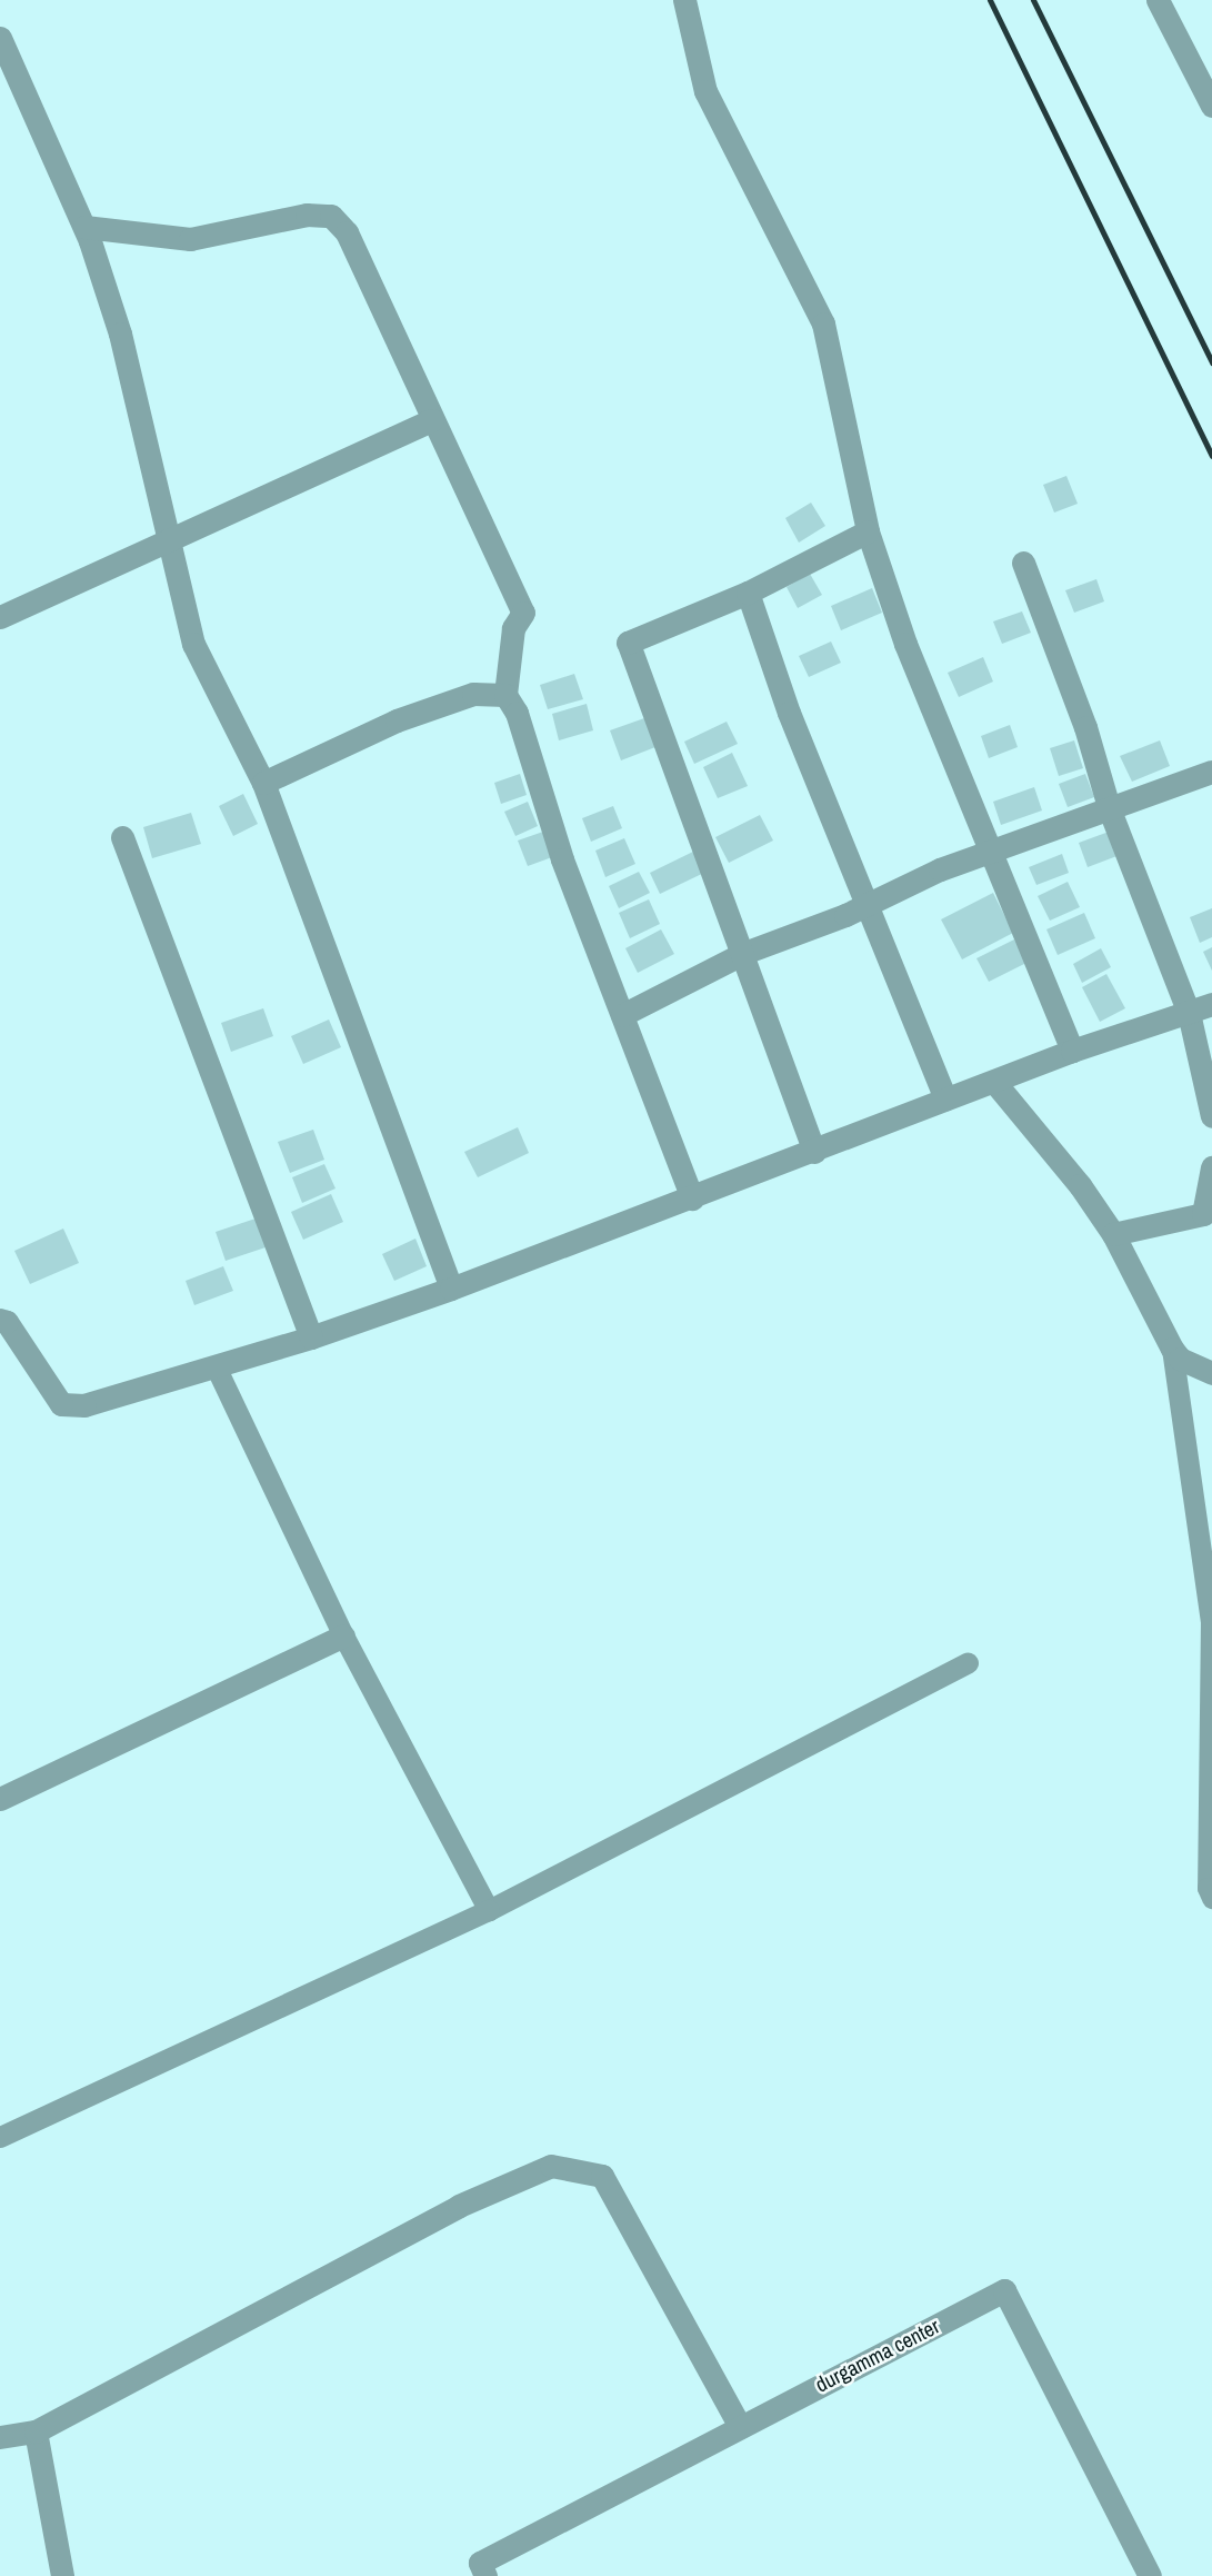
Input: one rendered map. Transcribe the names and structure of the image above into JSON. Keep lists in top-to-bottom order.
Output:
{
  "streets": {
    "street": ["durgamma center"]
  }
}
